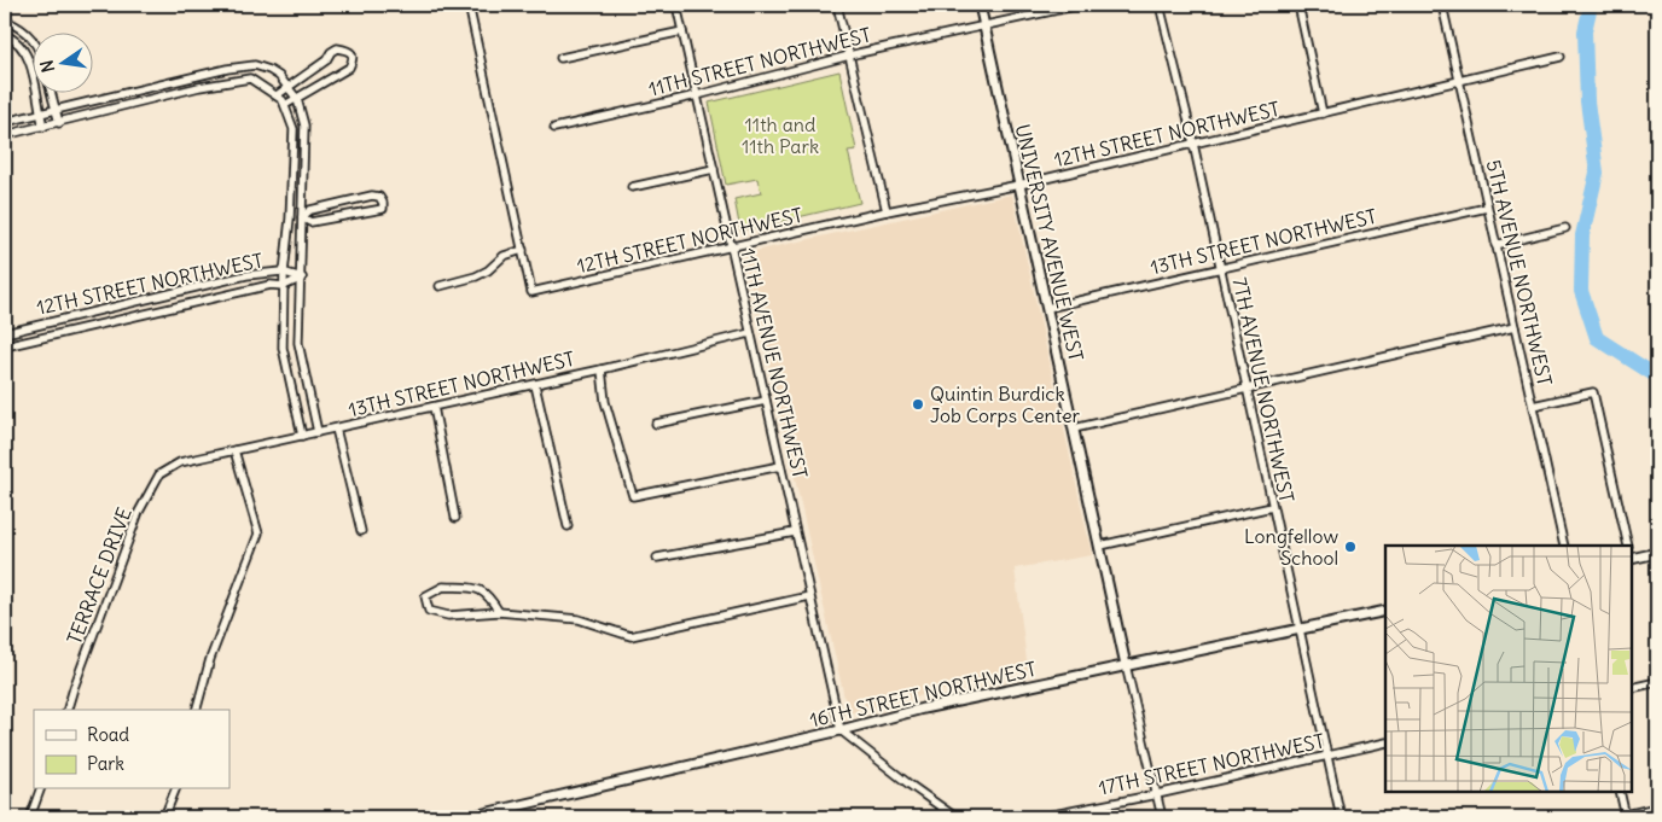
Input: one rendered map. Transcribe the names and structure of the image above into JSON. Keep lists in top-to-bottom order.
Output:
{
  "streets": {
    "street": [
      "11TH STREET NORTHWEST",
      "12TH STREET NORTHWEST",
      "13TH STREET NORTHWEST",
      "UNIVERSITY AVENUE WEST",
      "5TH AVENUE NORTHWEST",
      "11TH AVENUE NORTHWEST",
      "7TH AVENUE NORTHWEST",
      "TERRACE DRIVE",
      "16TH STREET NORTHWEST",
      "17TH STREET NORTHWEST"
    ]
  },
  "crossings": [
    ["11TH STREET NORTHWEST", "UNIVERSITY AVENUE WEST"],
    ["11TH STREET NORTHWEST", "11TH AVENUE NORTHWEST"],
    ["12TH STREET NORTHWEST", "UNIVERSITY AVENUE WEST"],
    ["12TH STREET NORTHWEST", "5TH AVENUE NORTHWEST"],
    ["12TH STREET NORTHWEST", "11TH AVENUE NORTHWEST"],
    ["12TH STREET NORTHWEST", "7TH AVENUE NORTHWEST"],
    ["13TH STREET NORTHWEST", "UNIVERSITY AVENUE WEST"],
    ["13TH STREET NORTHWEST", "5TH AVENUE NORTHWEST"],
    ["13TH STREET NORTHWEST", "11TH AVENUE NORTHWEST"],
    ["13TH STREET NORTHWEST", "7TH AVENUE NORTHWEST"],
    ["13TH STREET NORTHWEST", "TERRACE DRIVE"],
    ["UNIVERSITY AVENUE WEST", "16TH STREET NORTHWEST"],
    ["11TH AVENUE NORTHWEST", "16TH STREET NORTHWEST"],
    ["7TH AVENUE NORTHWEST", "16TH STREET NORTHWEST"],
    ["7TH AVENUE NORTHWEST", "17TH STREET NORTHWEST"]
  ],
  "parks": ["11th and 11th Park"],
  "places": ["Quintin Burdick Job Corps Center", "Longfellow School"],
  "legend": ["Road", "Park"],
  "north": "left"
}
